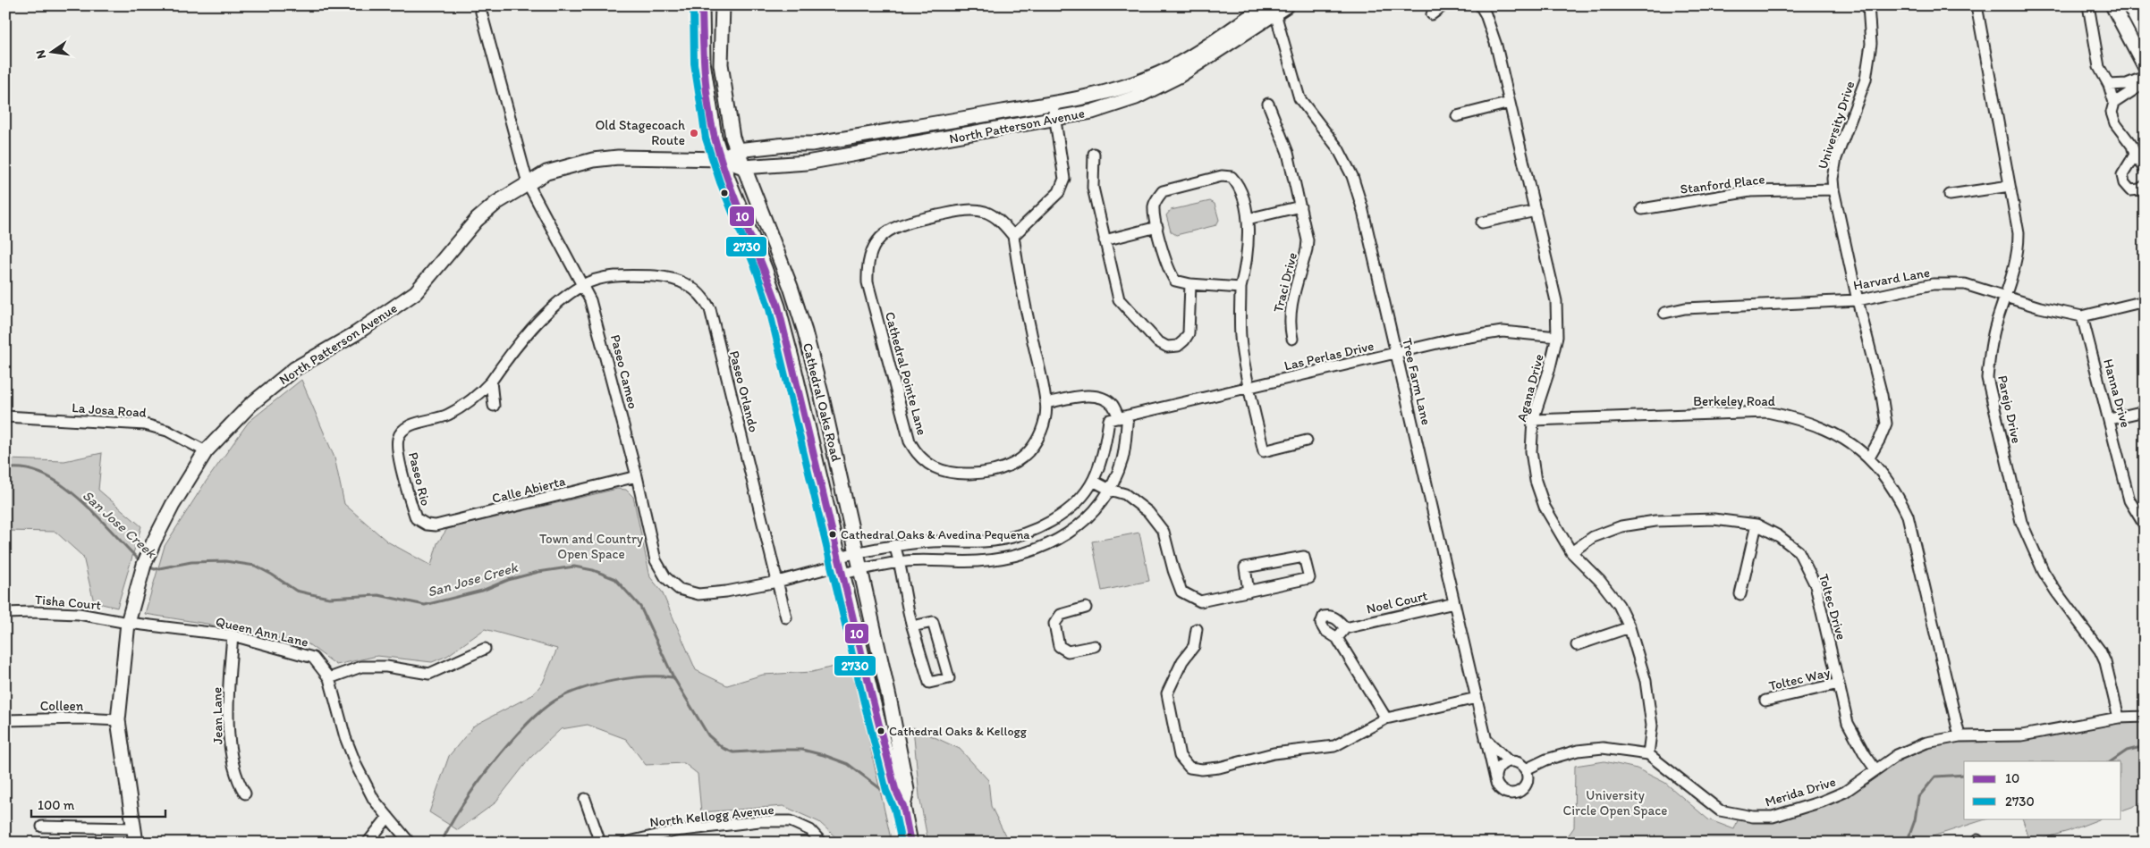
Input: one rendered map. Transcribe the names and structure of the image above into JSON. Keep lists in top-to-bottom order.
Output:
{
  "streets": {
    "main road": ["North Patterson Avenue", "Cathedral Oaks Road"],
    "street": [
      "University Drive",
      "Stanford Place",
      "Harvard Lane",
      "Traci Drive",
      "Las Perlas Drive",
      "Paseo Cameo",
      "Cathedral Pointe Lane",
      "Tree Farm Lane",
      "Agana Drive",
      "Paseo Orlando",
      "Hanna Drive",
      "Berkeley Road",
      "Parejo Drive",
      "La Josa Road",
      "Paseo Rio",
      "Calle Abierta",
      "Tisha Court",
      "Noel Court",
      "Toltec Drive",
      "Queen Ann Lane",
      "Toltec Way",
      "Colleen",
      "Jean Lane",
      "Merida Drive",
      "North Kellogg Avenue"
    ]
  },
  "crossings": [
    ["University Drive", "Stanford Place"],
    ["University Drive", "Harvard Lane"],
    ["University Drive", "Berkeley Road"],
    ["North Patterson Avenue", "Paseo Cameo"],
    ["North Patterson Avenue", "Tree Farm Lane"],
    ["North Patterson Avenue", "Cathedral Oaks Road"],
    ["North Patterson Avenue", "La Josa Road"],
    ["North Patterson Avenue", "Tisha Court"],
    ["North Patterson Avenue", "Queen Ann Lane"],
    ["North Patterson Avenue", "Colleen"],
    ["Harvard Lane", "Hanna Drive"],
    ["Harvard Lane", "Parejo Drive"],
    ["Las Perlas Drive", "Tree Farm Lane"],
    ["Las Perlas Drive", "Agana Drive"],
    ["Paseo Cameo", "Paseo Orlando"],
    ["Paseo Cameo", "Cathedral Oaks Road"],
    ["Paseo Cameo", "Paseo Rio"],
    ["Paseo Cameo", "Calle Abierta"],
    ["Tree Farm Lane", "Noel Court"],
    ["Agana Drive", "Berkeley Road"],
    ["Agana Drive", "Toltec Drive"],
    ["Agana Drive", "Merida Drive"],
    ["Paseo Orlando", "Paseo Rio"],
    ["Berkeley Road", "Merida Drive"],
    ["Parejo Drive", "Merida Drive"],
    ["Paseo Rio", "Calle Abierta"],
    ["Tisha Court", "Queen Ann Lane"],
    ["Toltec Drive", "Toltec Way"],
    ["Toltec Drive", "Merida Drive"],
    ["Queen Ann Lane", "Jean Lane"]
  ],
  "water": ["San Jose Creek"],
  "parks": ["Town and Country Open Space", "University Circle Open Space"],
  "places": ["Old Stagecoach Route", "Cathedral Oaks & Avedina Pequena", "Cathedral Oaks & Kellogg"],
  "lines": ["transit line 10", "transit line 2730"],
  "legend": ["10", "2730"],
  "scale_bar": "100 m",
  "north": "left"
}
